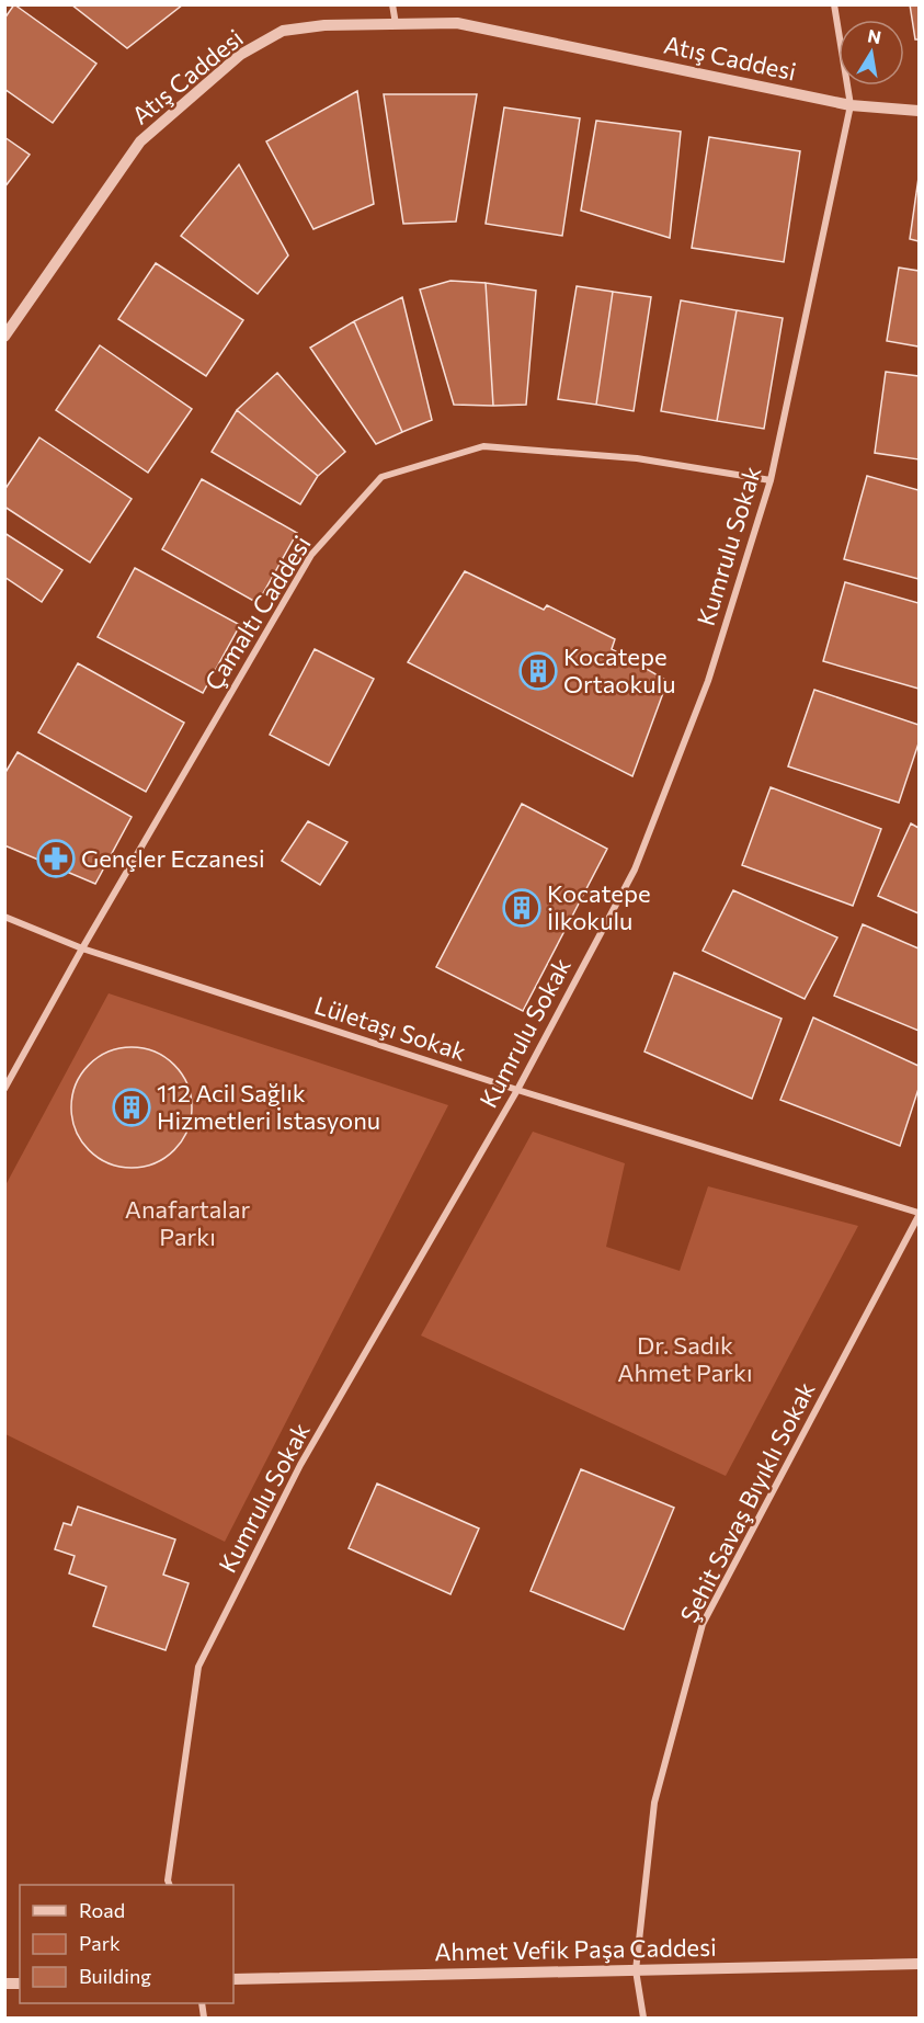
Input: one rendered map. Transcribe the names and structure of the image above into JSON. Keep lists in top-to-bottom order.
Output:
{
  "streets": {
    "street": [
      "Atış Caddesi",
      "Kumrulu Sokak",
      "Çamaltı Caddesi",
      "Lületaşı Sokak",
      "Şehit Savaş Bıyıklı Sokak",
      "Ahmet Vefik Paşa Caddesi"
    ]
  },
  "crossings": [
    ["Atış Caddesi", "Kumrulu Sokak"],
    ["Kumrulu Sokak", "Çamaltı Caddesi"],
    ["Kumrulu Sokak", "Lületaşı Sokak"],
    ["Çamaltı Caddesi", "Lületaşı Sokak"],
    ["Lületaşı Sokak", "Şehit Savaş Bıyıklı Sokak"],
    ["Şehit Savaş Bıyıklı Sokak", "Ahmet Vefik Paşa Caddesi"]
  ],
  "parks": ["Anafartalar Parkı", "Dr. Sadık Ahmet Parkı"],
  "places": {
    "building": ["Kocatepe Ortaokulu", "Kocatepe İlkokulu", "112 Acil Sağlık Hizmetleri İstasyonu"],
    "pharmacy": ["Gençler Eczanesi"]
  },
  "legend": ["Road", "Park", "Building"],
  "north": "top"
}
